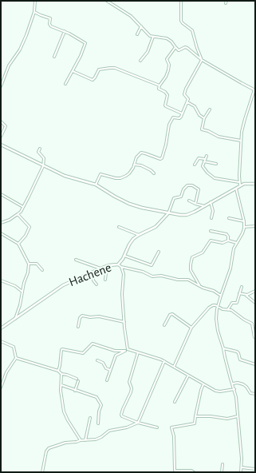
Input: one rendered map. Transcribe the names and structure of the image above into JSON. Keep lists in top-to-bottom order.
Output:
{
  "streets": {
    "street": ["Hachene"]
  }
}
